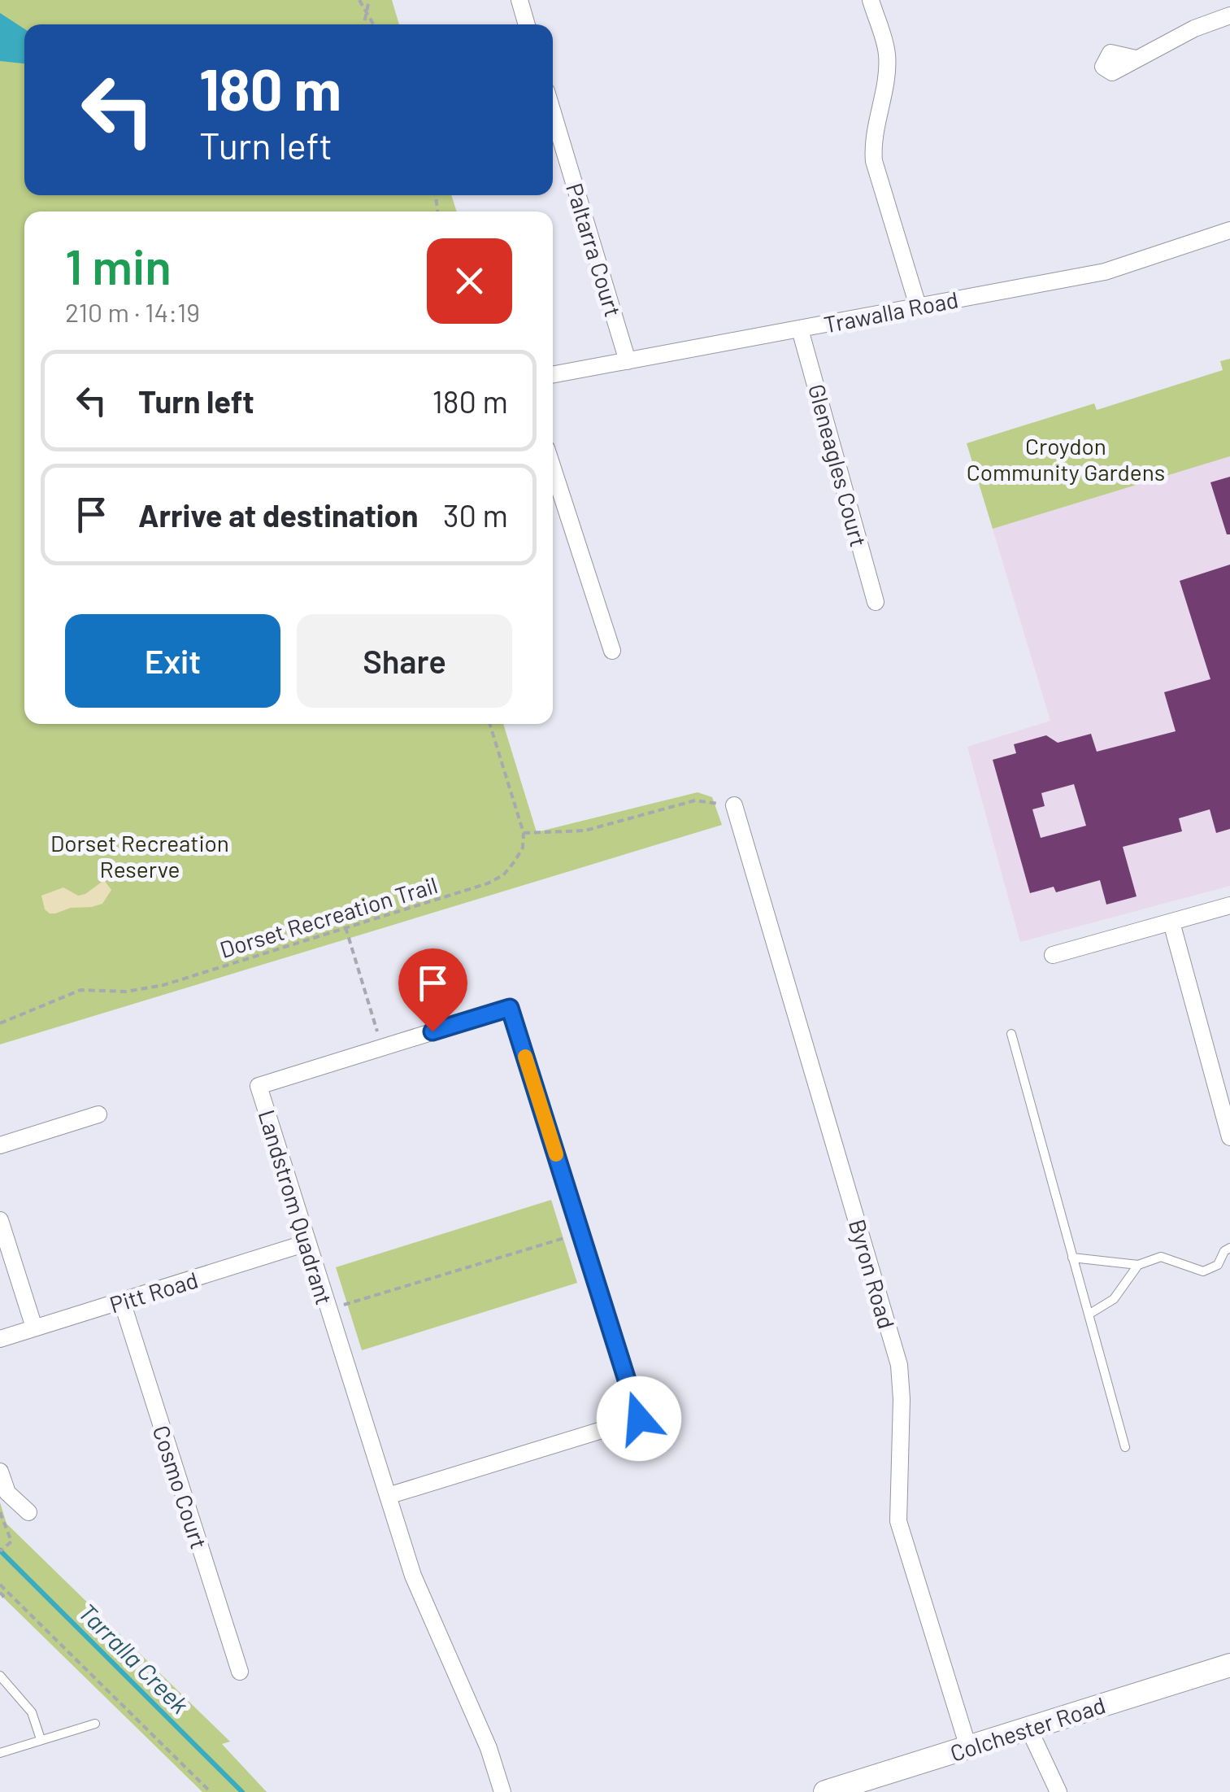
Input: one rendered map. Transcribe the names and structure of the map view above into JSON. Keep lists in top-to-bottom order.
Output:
{
  "streets": {
    "main road": ["Colchester Road"],
    "street": [
      "Paltarra Court",
      "Trawalla Road",
      "Gleneagles Court",
      "Landstrom Quadrant",
      "Byron Road",
      "Pitt Road",
      "Cosmo Court"
    ],
    "path": ["Dorset Recreation Trail"]
  },
  "crossings": [
    ["Paltarra Court", "Trawalla Road"],
    ["Trawalla Road", "Gleneagles Court"],
    ["Landstrom Quadrant", "Pitt Road"],
    ["Byron Road", "Colchester Road"],
    ["Pitt Road", "Cosmo Court"]
  ],
  "water": ["Tarralla Creek"],
  "parks": ["Croydon Community Gardens", "Dorset Recreation Reserve"],
  "page": {
    "turn": ["180 m", "Turn left"],
    "heading": ["1 min", "210 m · 14:19"],
    "list": [
      {
        "name": "Turn left",
        "value": "180 m"
      },
      {
        "name": "Arrive at destination",
        "value": "30 m"
      }
    ],
    "buttons": ["Exit", "Share"]
  }
}
